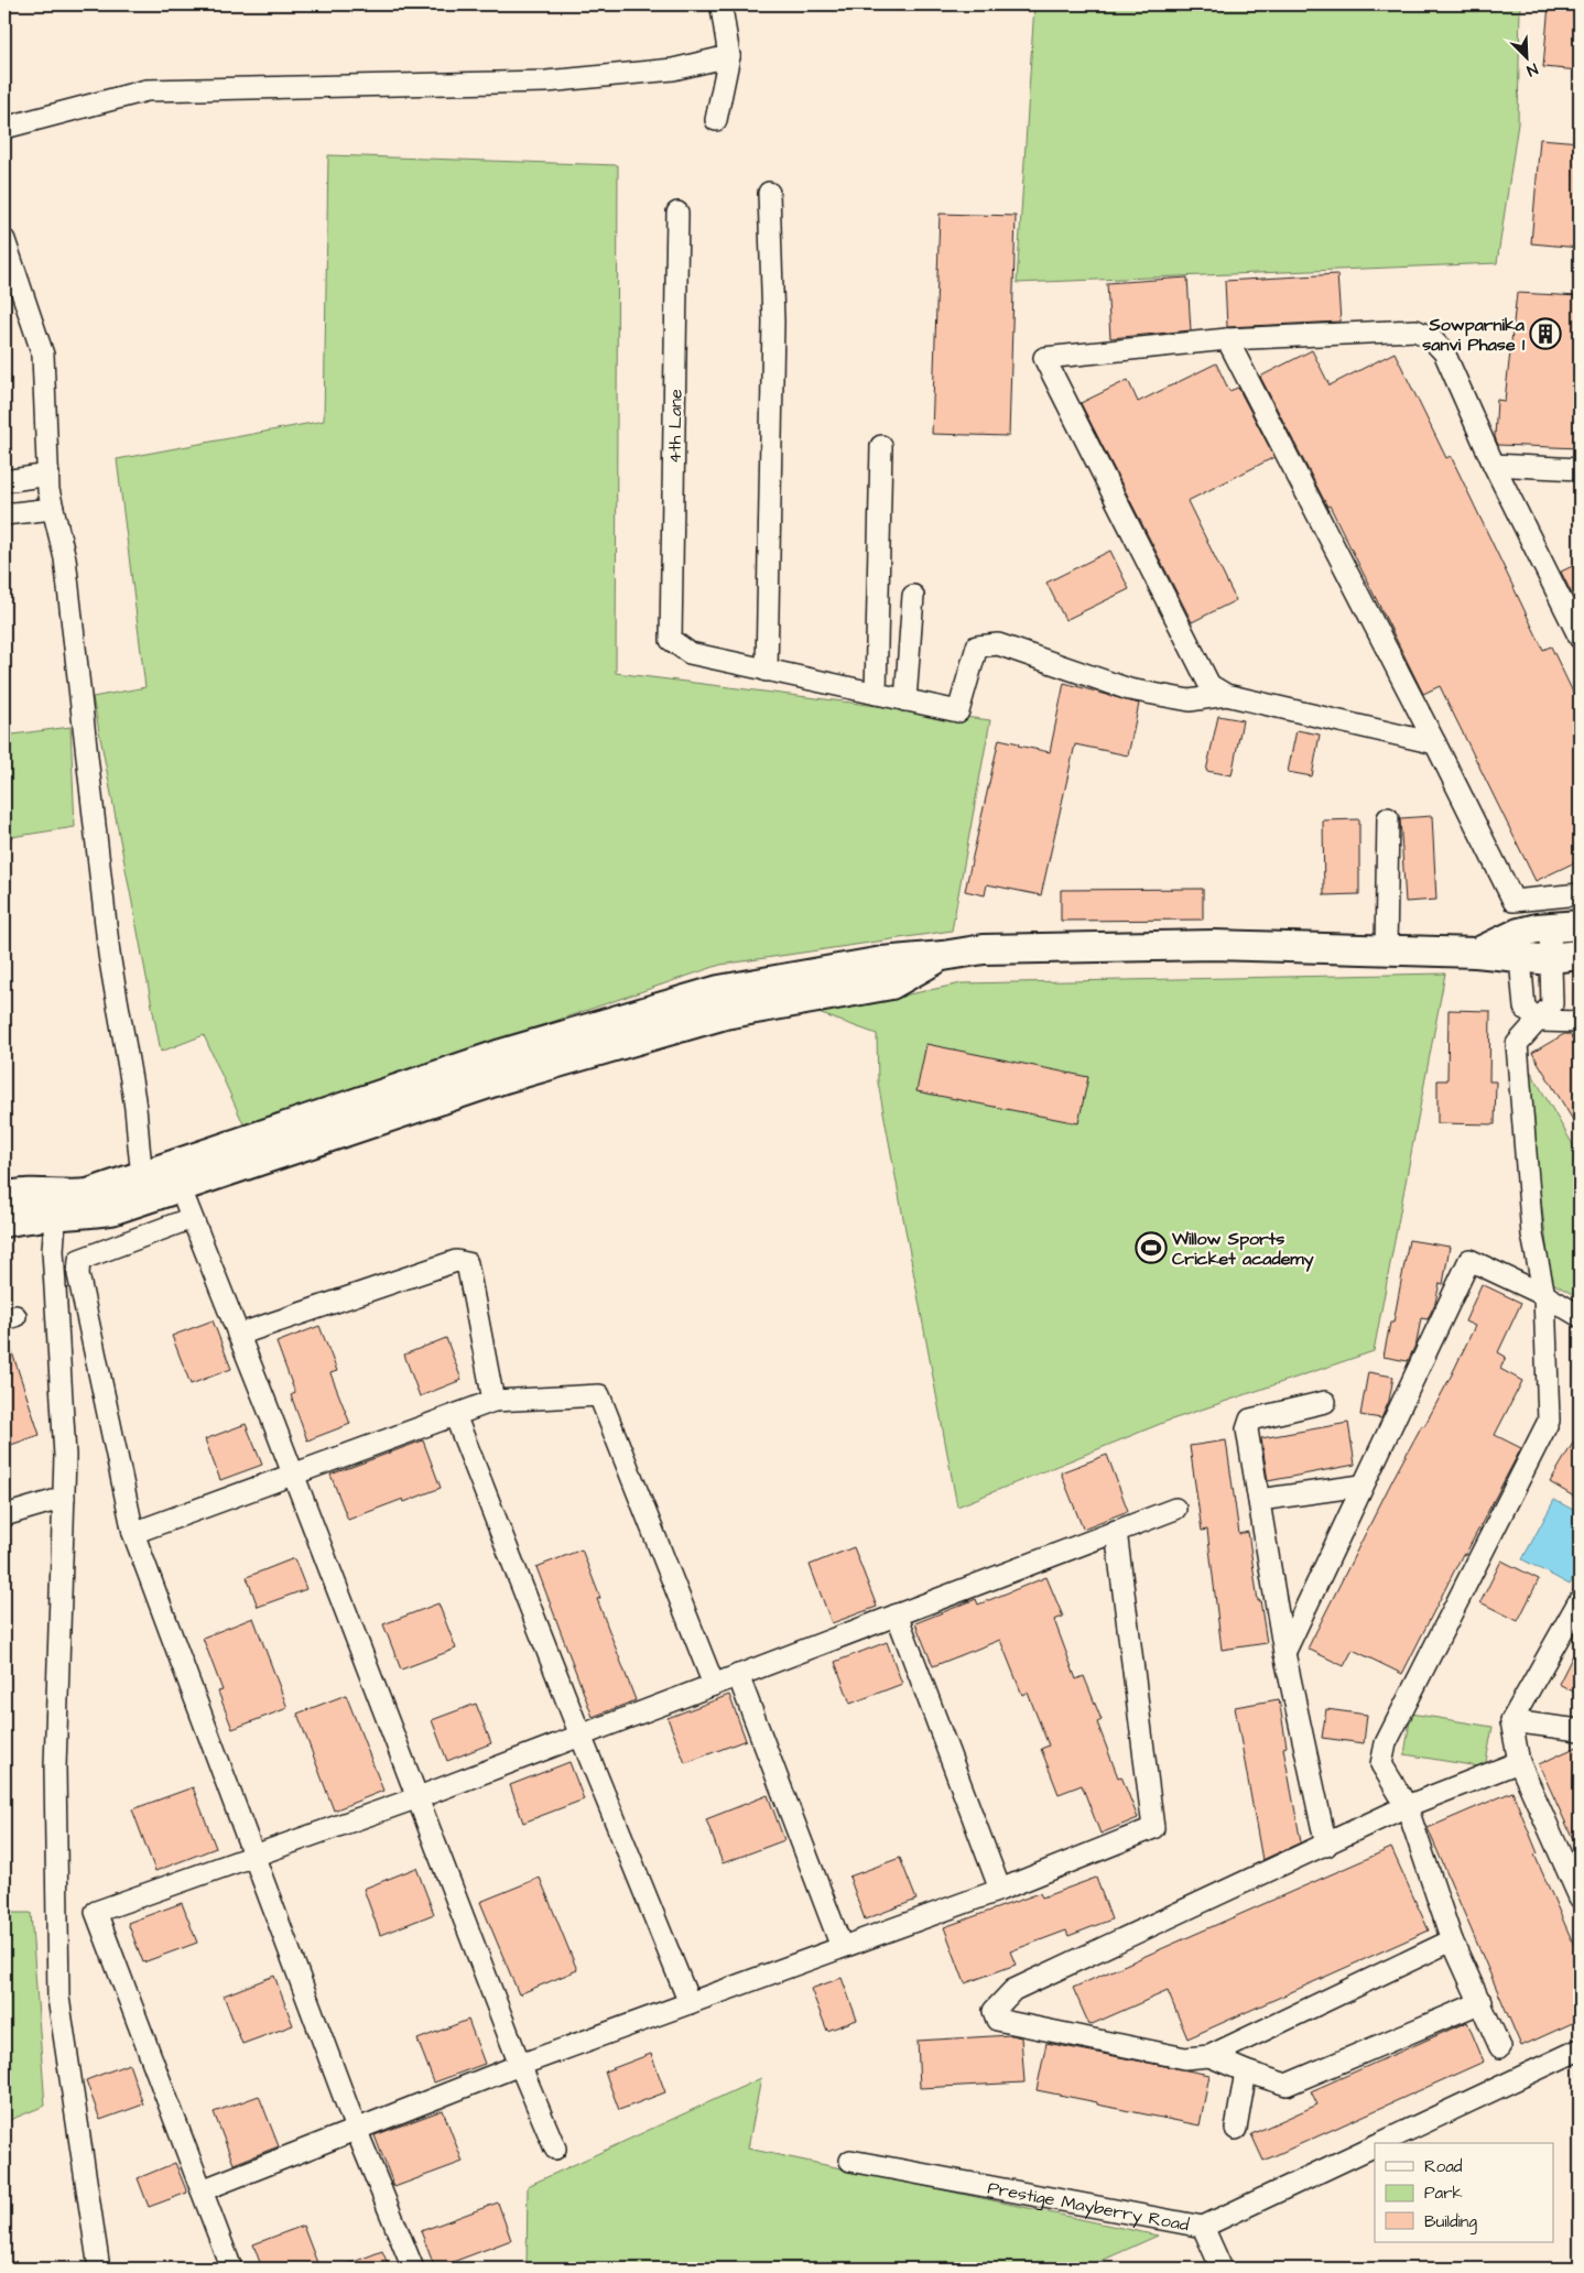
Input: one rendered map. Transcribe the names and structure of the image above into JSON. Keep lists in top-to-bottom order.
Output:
{
  "streets": {
    "street": ["4th Lane", "Prestige Mayberry Road"]
  },
  "places": {
    "building": ["Sowparnika sanvi Phase 1"],
    "sports": ["Willow Sports Cricket academy"]
  },
  "legend": ["Road", "Park", "Building"],
  "north": "bottom right"
}
